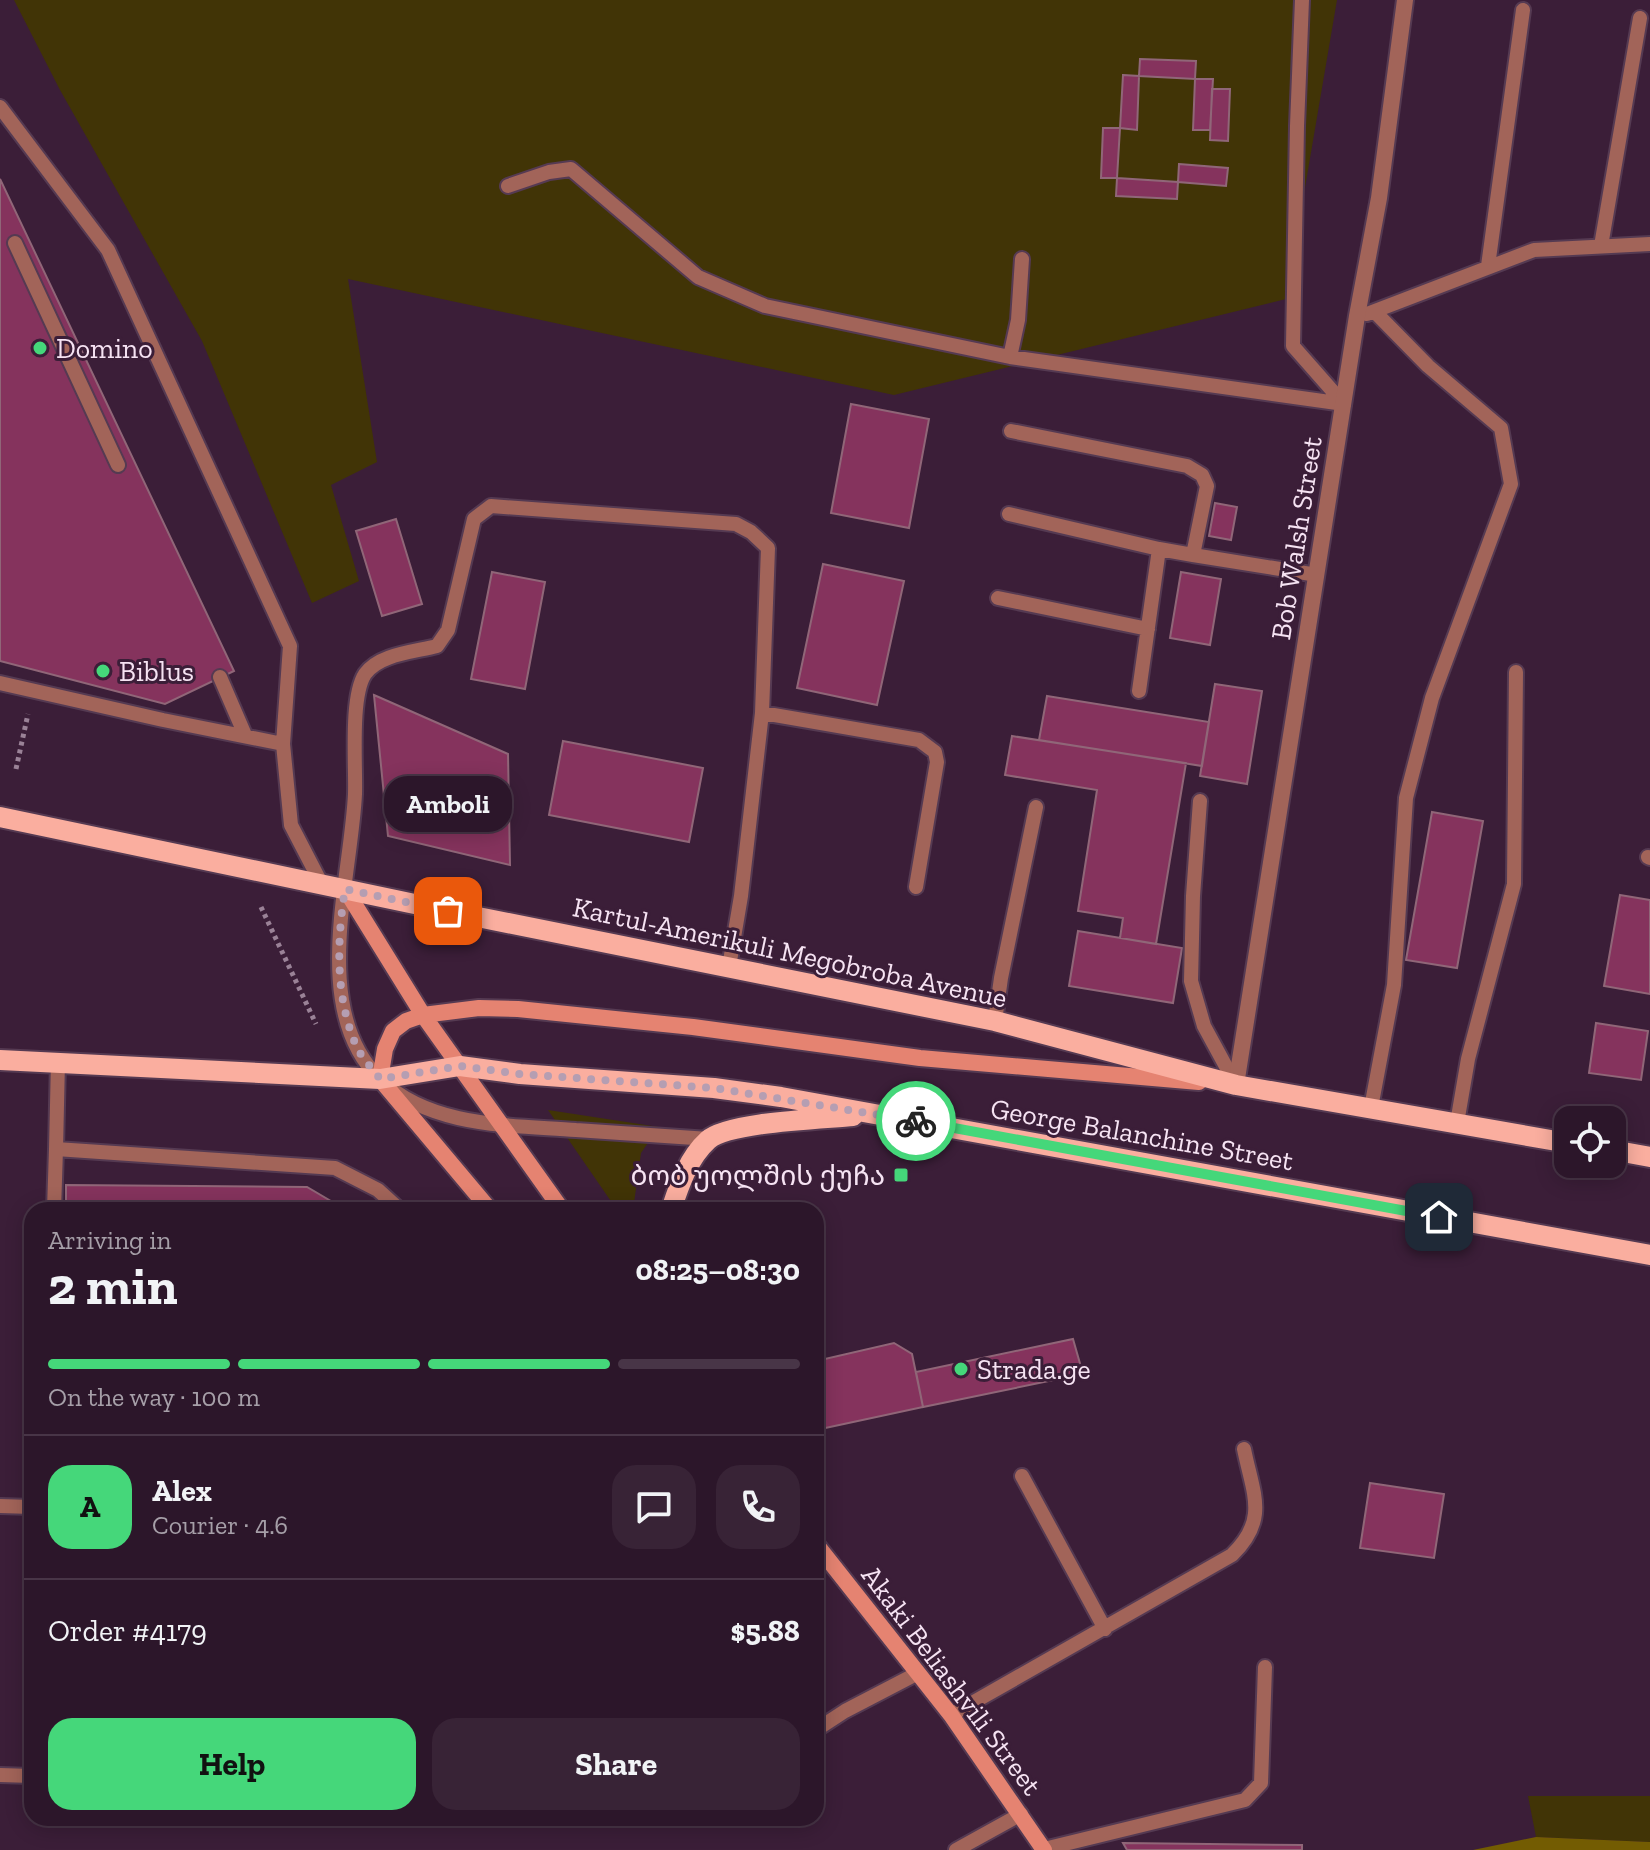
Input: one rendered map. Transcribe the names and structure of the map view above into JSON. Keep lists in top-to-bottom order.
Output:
{
  "streets": {
    "main road": ["Kartul-Amerikuli Megobroba Avenue", "George Balanchine Street", "Akaki Beliashvili Street"],
    "street": ["Bob Walsh Street"]
  },
  "crossings": [
    ["Bob Walsh Street", "Kartul-Amerikuli Megobroba Avenue"]
  ],
  "places": {
    "other": [
      "Domino",
      "Biblus",
      "Amboli",
      "Strada.ge"
    ],
    "transit": ["ბობ უოლშის ქუჩა"]
  },
  "page": {
    "bubble": "Amboli",
    "heading": ["2 min", "Arriving in", "08:25–08:30"],
    "panel": [
      "Alex",
      "Courier · 4.6",
      "Order #4179",
      "$5.88"
    ],
    "bar": "On the way · 100 m",
    "round": "A",
    "buttons": ["Help", "Share"]
  }
}
